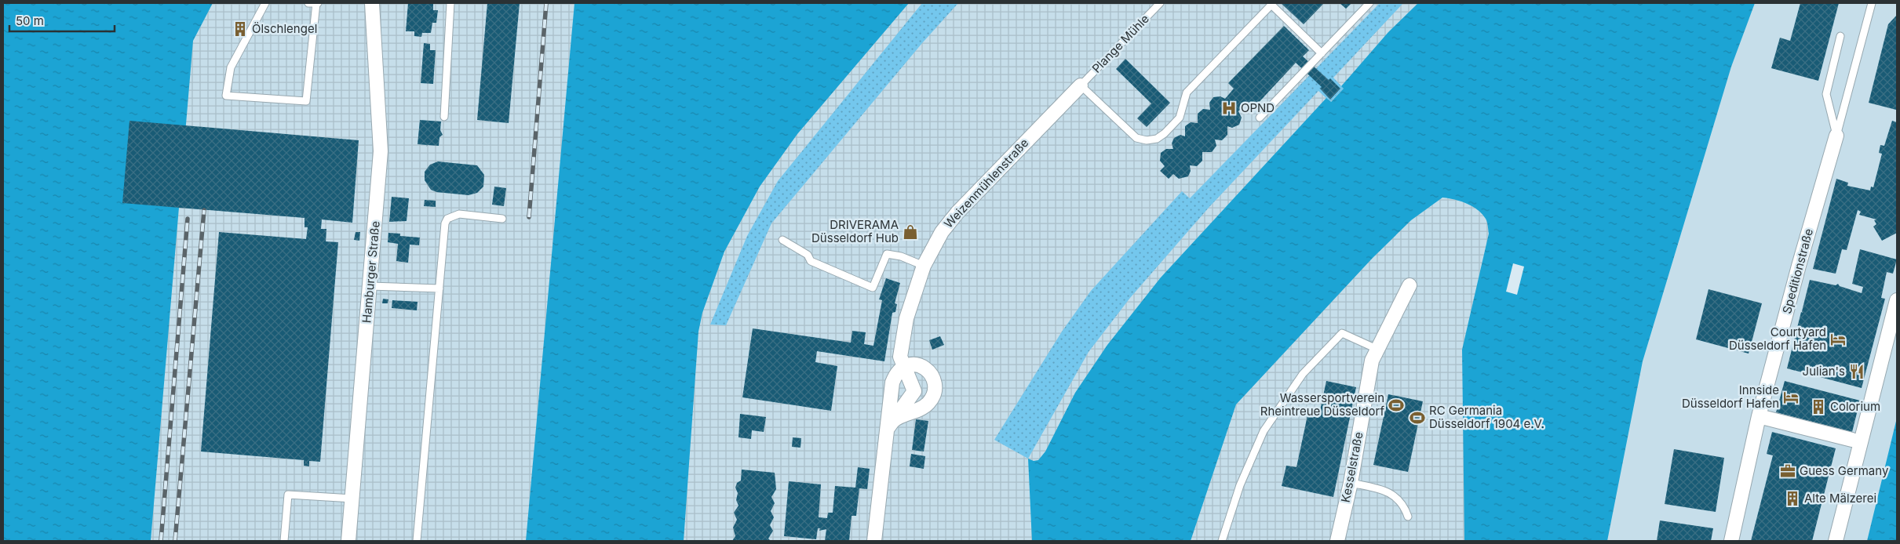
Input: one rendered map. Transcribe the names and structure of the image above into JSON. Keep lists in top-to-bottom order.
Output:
{
  "streets": {
    "street": [
      "Weizenmühlenstraße",
      "Speditionstraße",
      "Hamburger Straße",
      "Kesselstraße"
    ],
    "lane": ["Plange Mühle"]
  },
  "crossings": [
    ["Plange Mühle", "Weizenmühlenstraße"]
  ],
  "places": {
    "building": ["Ölschlengel", "Colorium", "Alte Mälzerei"],
    "hospital": ["OPND"],
    "shop": ["DRIVERAMA Düsseldorf Hub"],
    "hotel": ["Courtyard Düsseldorf Hafen", "Innside Düsseldorf Hafen"],
    "restaurant": ["Julian's"],
    "sports": ["Wassersportverein Rheintreue Düsseldorf", "RC Germania Düsseldorf 1904 e.V."],
    "office": ["Guess Germany"]
  },
  "scale_bar": "50 m"
}
